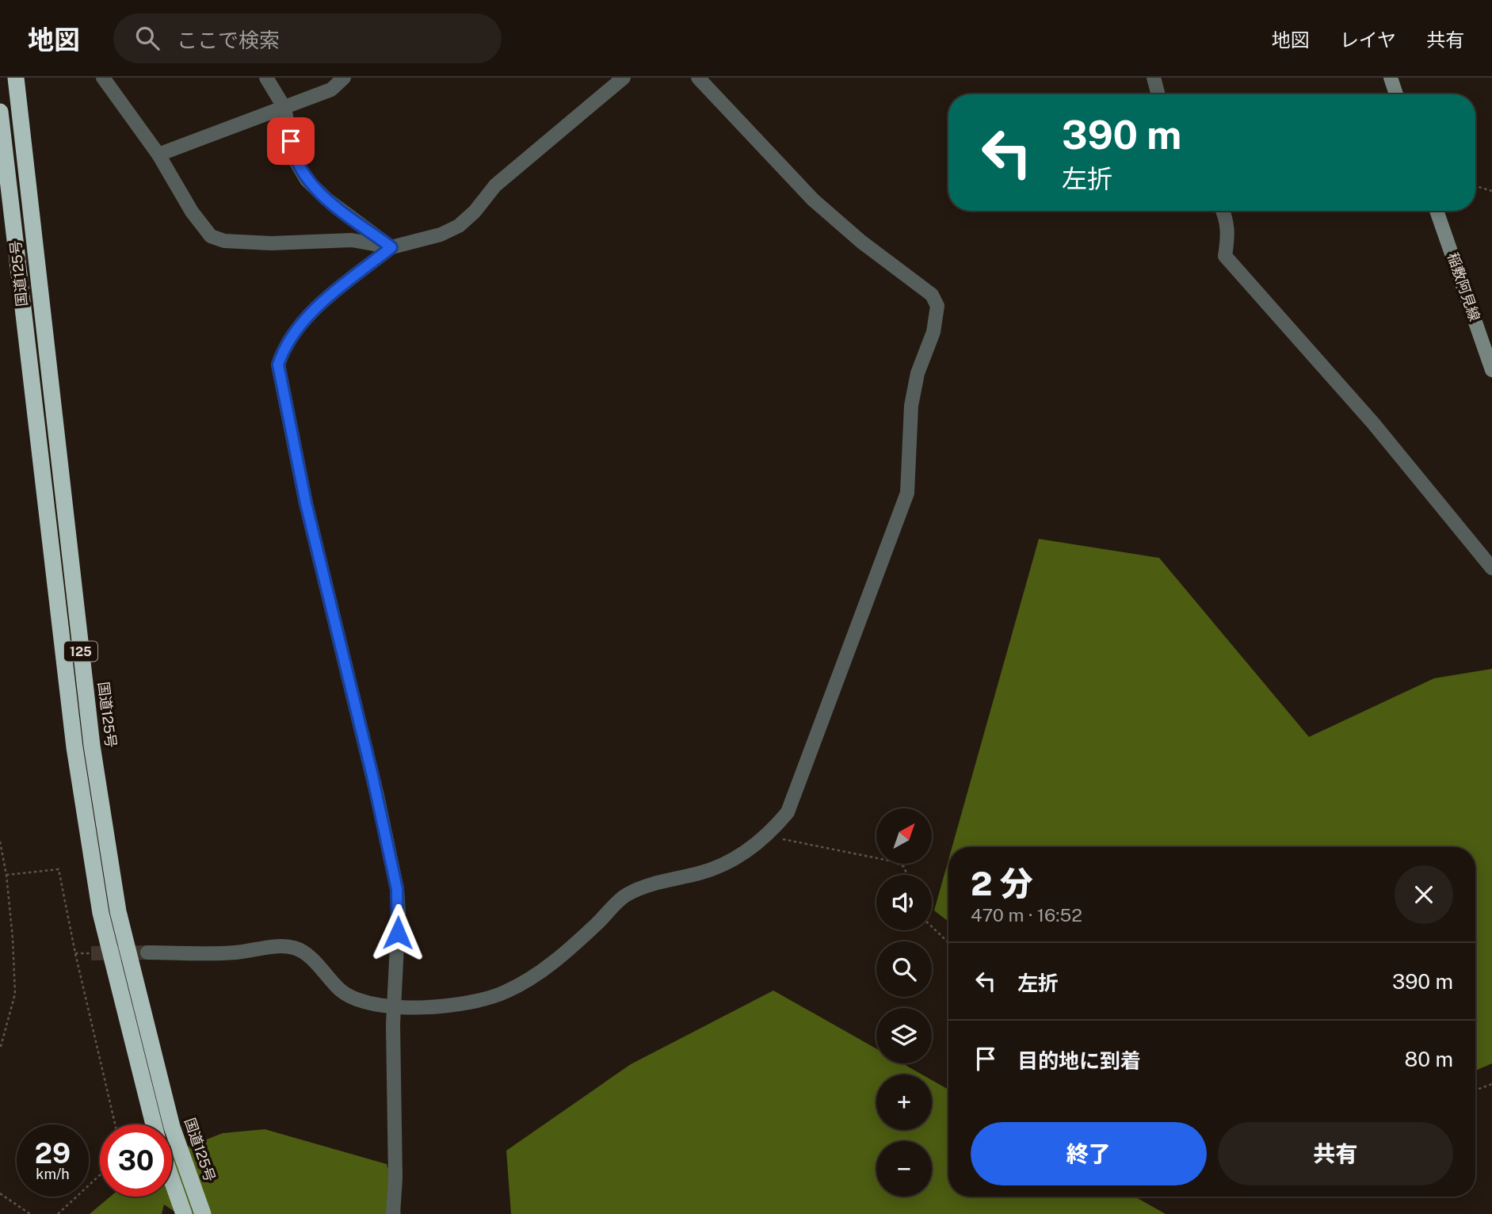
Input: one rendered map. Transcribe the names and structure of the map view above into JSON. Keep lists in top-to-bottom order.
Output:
{
  "streets": {
    "highway": ["国道125号", "125"],
    "main road": ["稲敷阿見線"]
  },
  "north": "top right",
  "page": {
    "header": "地図",
    "search": "ここで検索",
    "nav": ["地図", "レイヤ", "共有"],
    "turn": ["390 m", "左折"],
    "map_buttons": ["+", "−"],
    "heading": ["2 分", "470 m · 16:52"],
    "list": [
      {
        "name": "左折",
        "value": "390 m"
      },
      {
        "name": "目的地に到着",
        "value": "80 m"
      }
    ],
    "buttons": ["終了", "共有"],
    "speed": "29 km/h",
    "limit": "30"
  }
}
